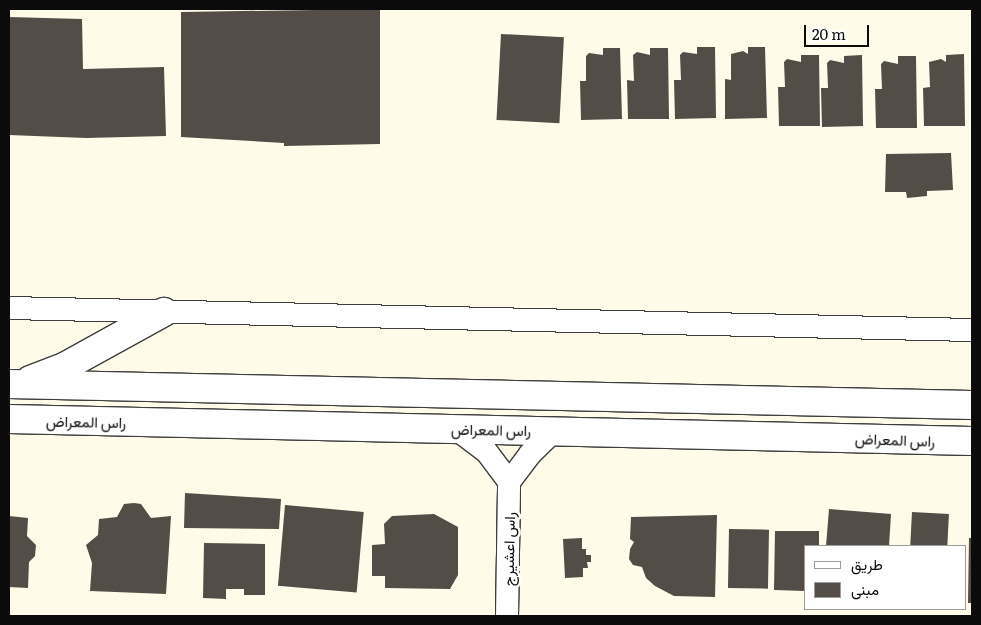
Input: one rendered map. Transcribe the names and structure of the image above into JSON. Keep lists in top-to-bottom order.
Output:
{
  "streets": {
    "street": ["راس المعراض", "راس اعشيرج"]
  },
  "legend": ["طريق", "مبنى"],
  "scale_bar": "20 m"
}
